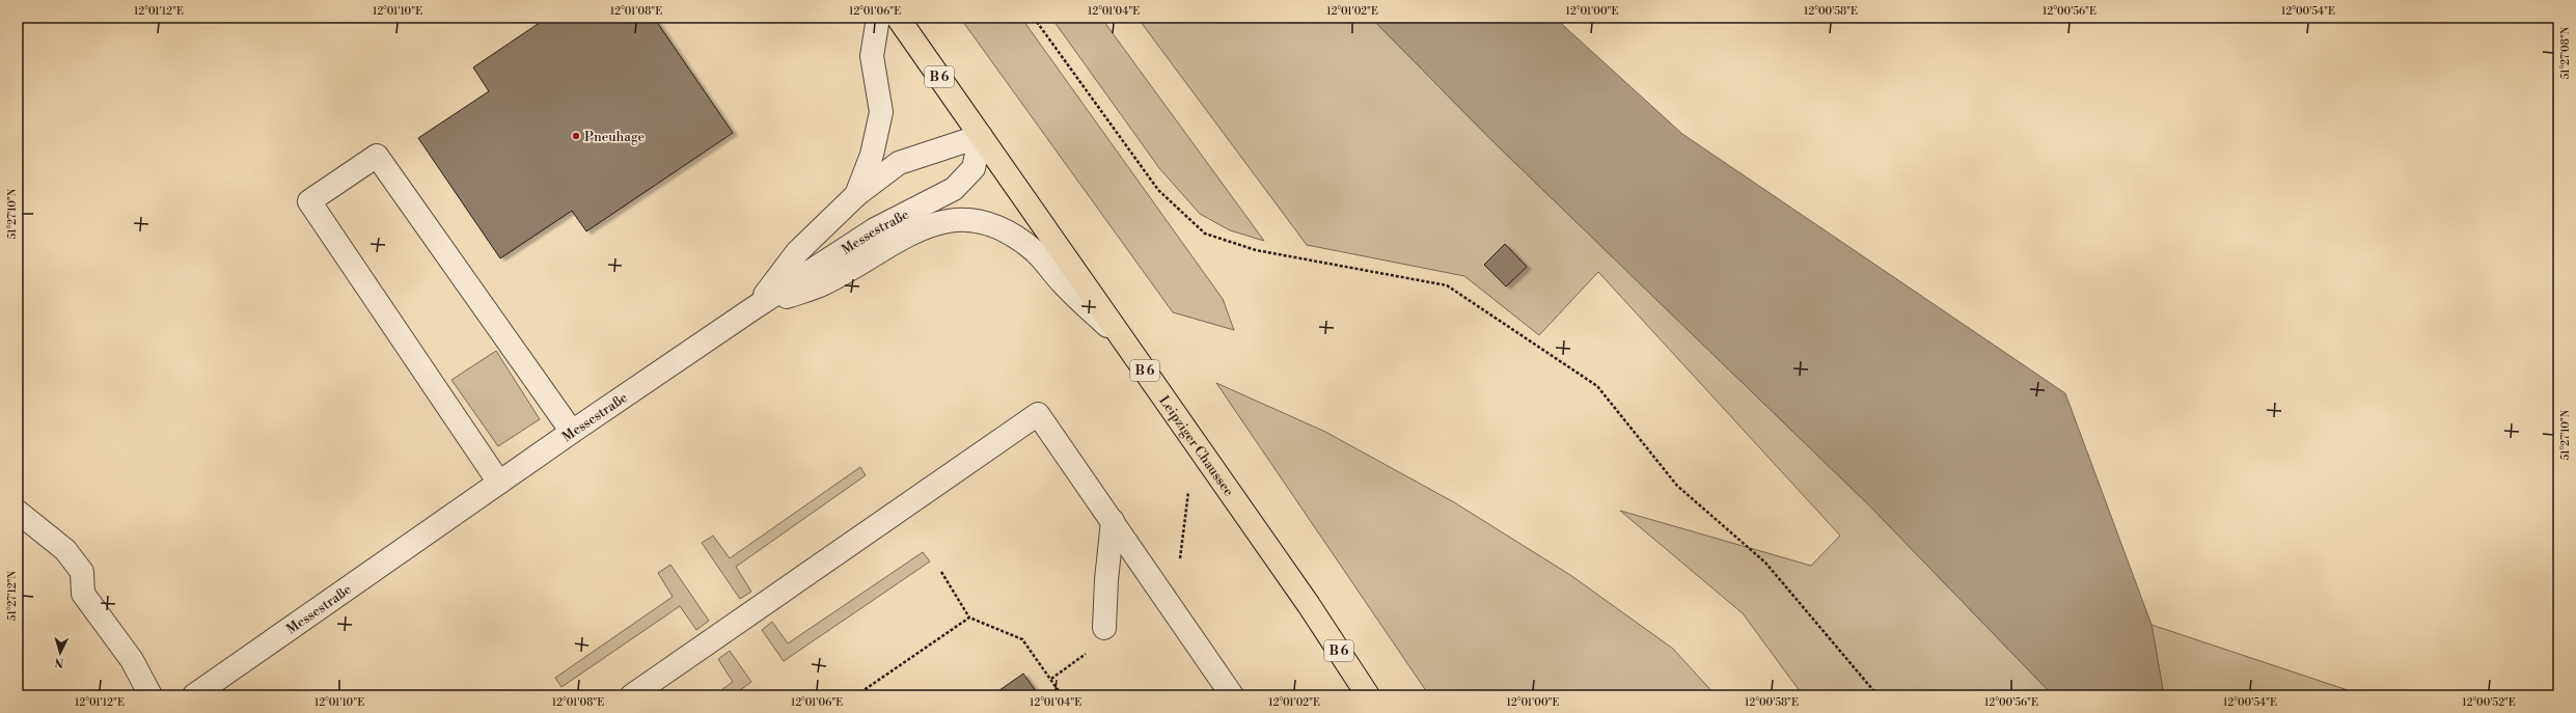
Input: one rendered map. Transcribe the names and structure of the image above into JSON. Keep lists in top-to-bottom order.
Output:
{
  "streets": {
    "main road": ["B 6", "Leipziger Chaussee"],
    "street": ["Messestraße"]
  },
  "crossings": [
    ["B 6", "Messestraße"],
    ["B 6", "Leipziger Chaussee"],
    ["Messestraße", "Leipziger Chaussee"]
  ],
  "places": ["Pneuhage"],
  "north": "bottom",
  "coordinates": [
    "12°01'12\"E",
    "12°01'10\"E",
    "12°01'08\"E",
    "12°01'06\"E",
    "12°01'04\"E",
    "12°01'02\"E",
    "12°01'00\"E",
    "12°00'58\"E",
    "12°00'56\"E",
    "12°00'54\"E",
    "51°27'08\"N",
    "51°27'10\"N",
    "51°27'12\"N",
    "12°00'52\"E"
  ]
}
